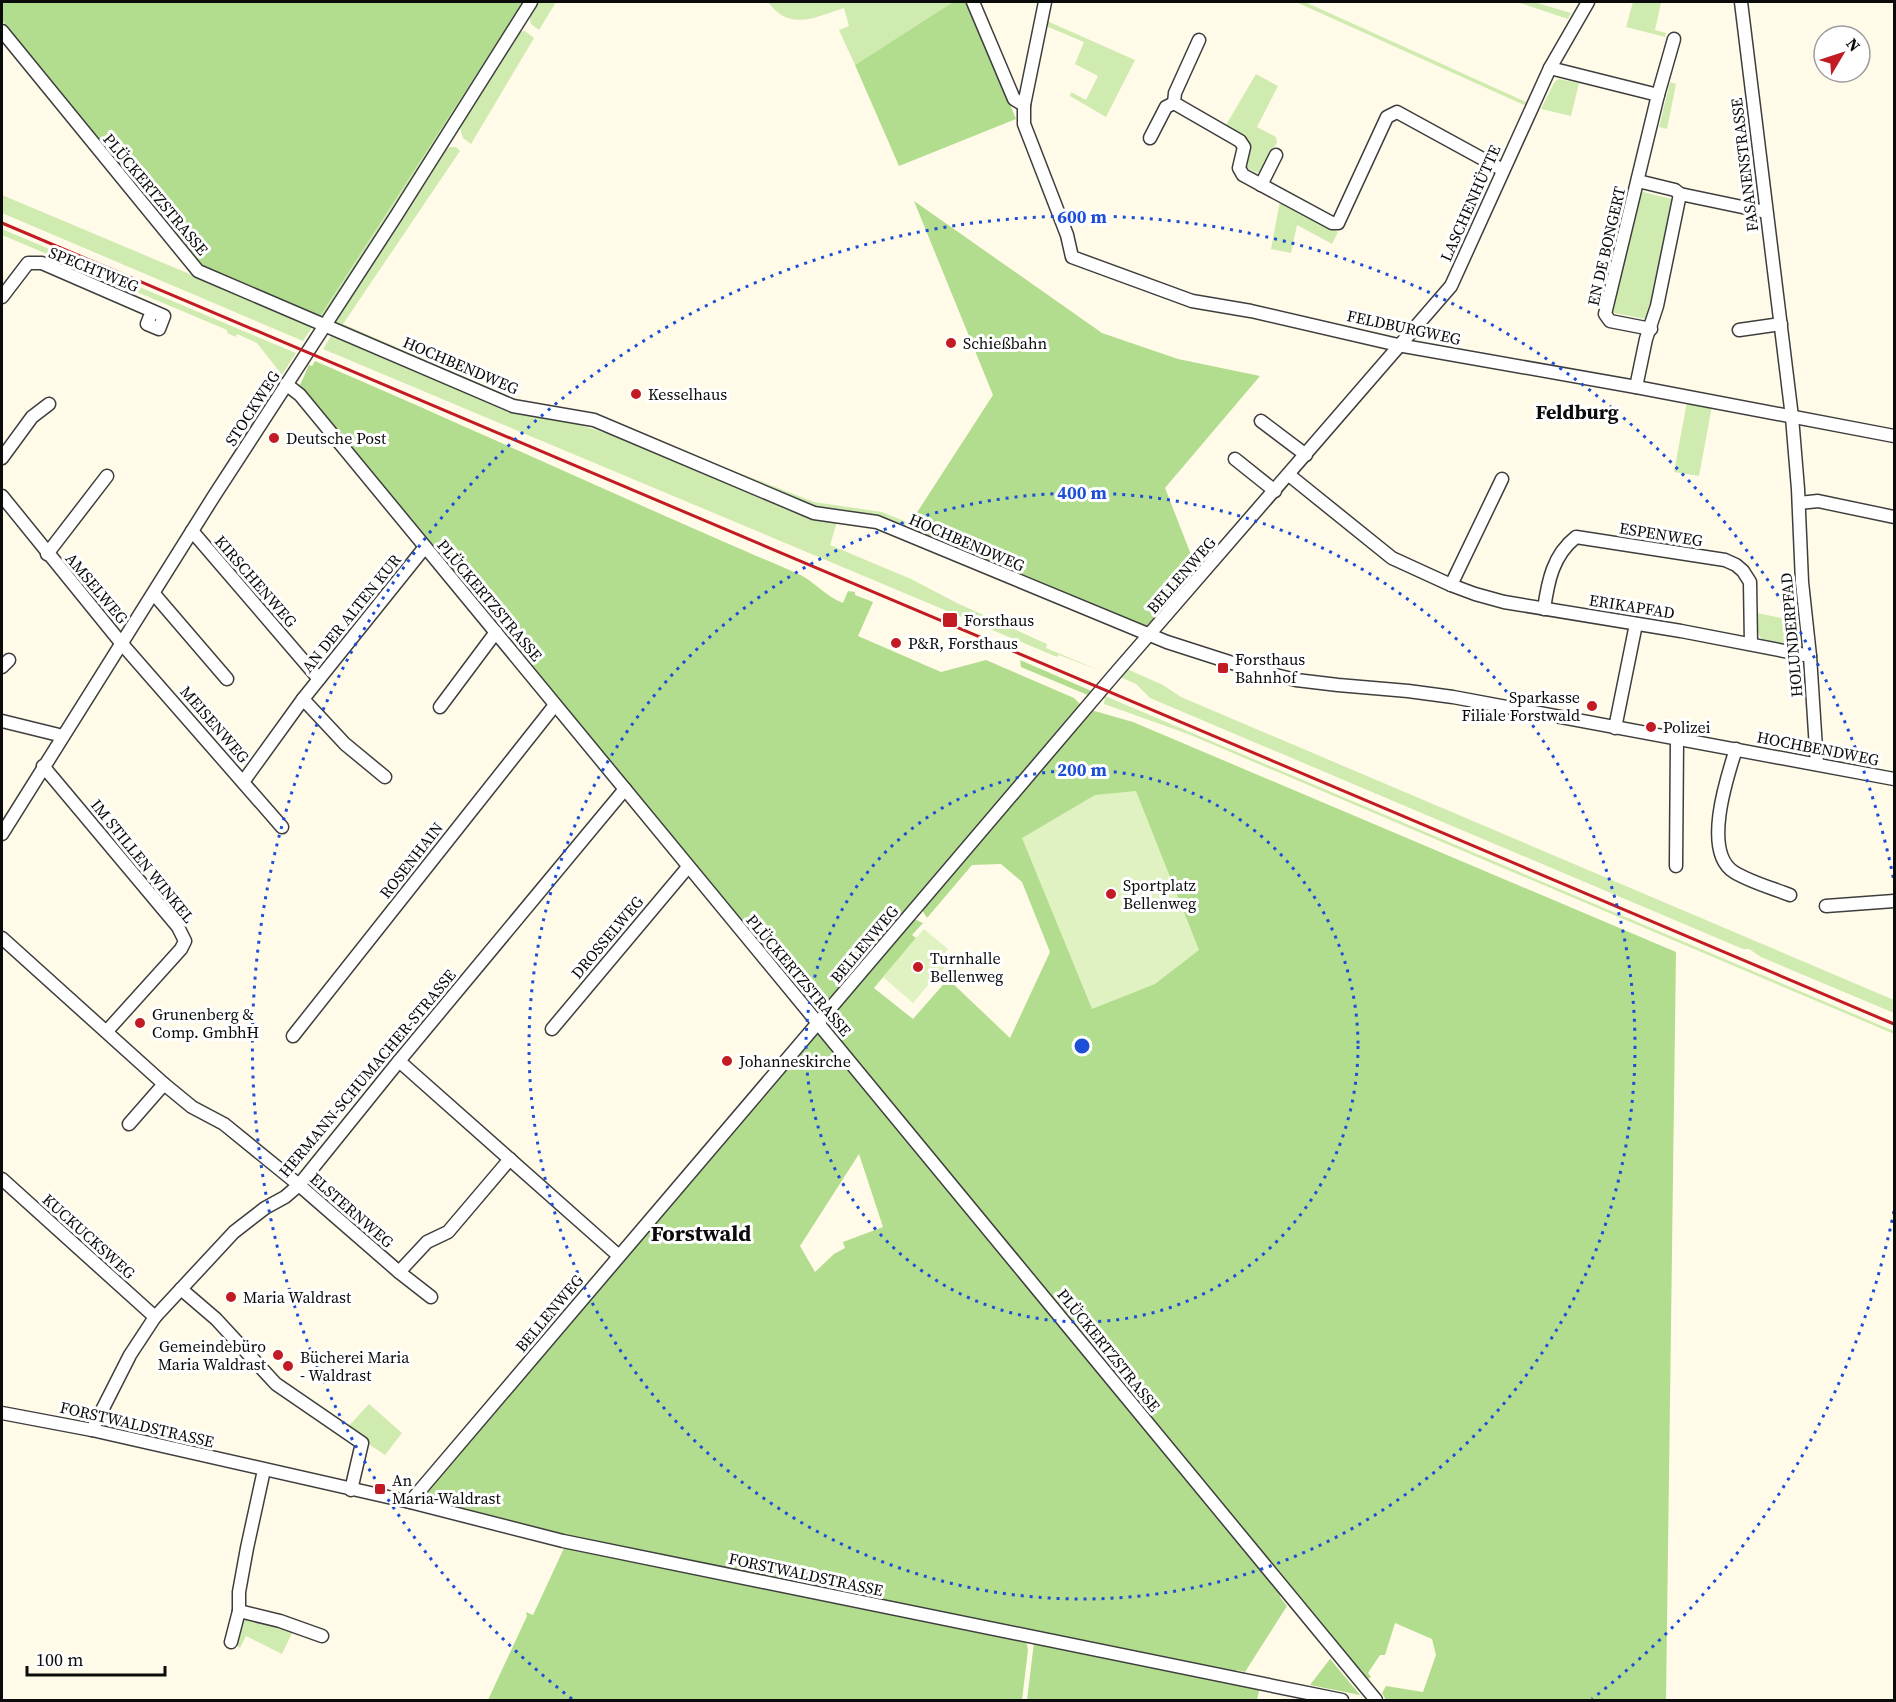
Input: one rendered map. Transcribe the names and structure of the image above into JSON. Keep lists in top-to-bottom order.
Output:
{
  "streets": {
    "street": [
      "FASANENSTRASSE",
      "PLÜCKERTZSTRASSE",
      "LASCHENHÜTTE",
      "EN DE BONGERT",
      "SPECHTWEG",
      "FELDBURGWEG",
      "HOCHBENDWEG",
      "STOCKWEG",
      "ESPENWEG",
      "BELLENWEG",
      "KIRSCHENWEG",
      "AMSELWEG",
      "ERIKAPFAD",
      "AN DER ALTEN KUR",
      "HOLUNDERPFAD",
      "MEISENWEG",
      "ROSENHAIN",
      "IM STILLEN WINKEL",
      "DROSSELWEG",
      "HERMANN-SCHUMACHER-STRASSE",
      "ELSTERNWEG",
      "KUCKUCKSWEG",
      "FORSTWALDSTRASSE"
    ]
  },
  "crossings": [
    ["FASANENSTRASSE", "EN DE BONGERT"],
    ["FASANENSTRASSE", "FELDBURGWEG"],
    ["FASANENSTRASSE", "HOLUNDERPFAD"],
    ["PLÜCKERTZSTRASSE", "HOCHBENDWEG"],
    ["PLÜCKERTZSTRASSE", "STOCKWEG"],
    ["PLÜCKERTZSTRASSE", "BELLENWEG"],
    ["PLÜCKERTZSTRASSE", "AN DER ALTEN KUR"],
    ["PLÜCKERTZSTRASSE", "ROSENHAIN"],
    ["PLÜCKERTZSTRASSE", "DROSSELWEG"],
    ["PLÜCKERTZSTRASSE", "HERMANN-SCHUMACHER-STRASSE"],
    ["LASCHENHÜTTE", "FELDBURGWEG"],
    ["LASCHENHÜTTE", "BELLENWEG"],
    ["HOCHBENDWEG", "STOCKWEG"],
    ["HOCHBENDWEG", "BELLENWEG"],
    ["HOCHBENDWEG", "HOLUNDERPFAD"],
    ["STOCKWEG", "KIRSCHENWEG"],
    ["STOCKWEG", "AMSELWEG"],
    ["STOCKWEG", "MEISENWEG"],
    ["STOCKWEG", "IM STILLEN WINKEL"],
    ["ESPENWEG", "ERIKAPFAD"],
    ["BELLENWEG", "ERIKAPFAD"],
    ["BELLENWEG", "FORSTWALDSTRASSE"],
    ["KIRSCHENWEG", "AN DER ALTEN KUR"],
    ["AMSELWEG", "MEISENWEG"],
    ["ERIKAPFAD", "HOLUNDERPFAD"],
    ["AN DER ALTEN KUR", "MEISENWEG"],
    ["IM STILLEN WINKEL", "ELSTERNWEG"],
    ["HERMANN-SCHUMACHER-STRASSE", "ELSTERNWEG"],
    ["HERMANN-SCHUMACHER-STRASSE", "KUCKUCKSWEG"],
    ["HERMANN-SCHUMACHER-STRASSE", "FORSTWALDSTRASSE"]
  ],
  "districts": ["Feldburg", "Forstwald"],
  "places": {
    "other": [
      "Schießbahn",
      "Kesselhaus",
      "Deutsche Post",
      "P&R, Forsthaus",
      "Sparkasse Filiale Forstwald",
      "Polizei",
      "Sportplatz Bellenweg",
      "Turnhalle Bellenweg",
      "Grunenberg & Comp. GmbhH",
      "Johanneskirche",
      "Maria Waldrast",
      "Gemeindebüro Maria Waldrast",
      "Bücherei Maria - Waldrast"
    ],
    "transit": ["Forsthaus", "Forsthaus Bahnhof", "An Maria-Waldrast"]
  },
  "scale_bar": "100 m",
  "north": "top right",
  "rings": ["600 m", "400 m", "200 m"]
}
